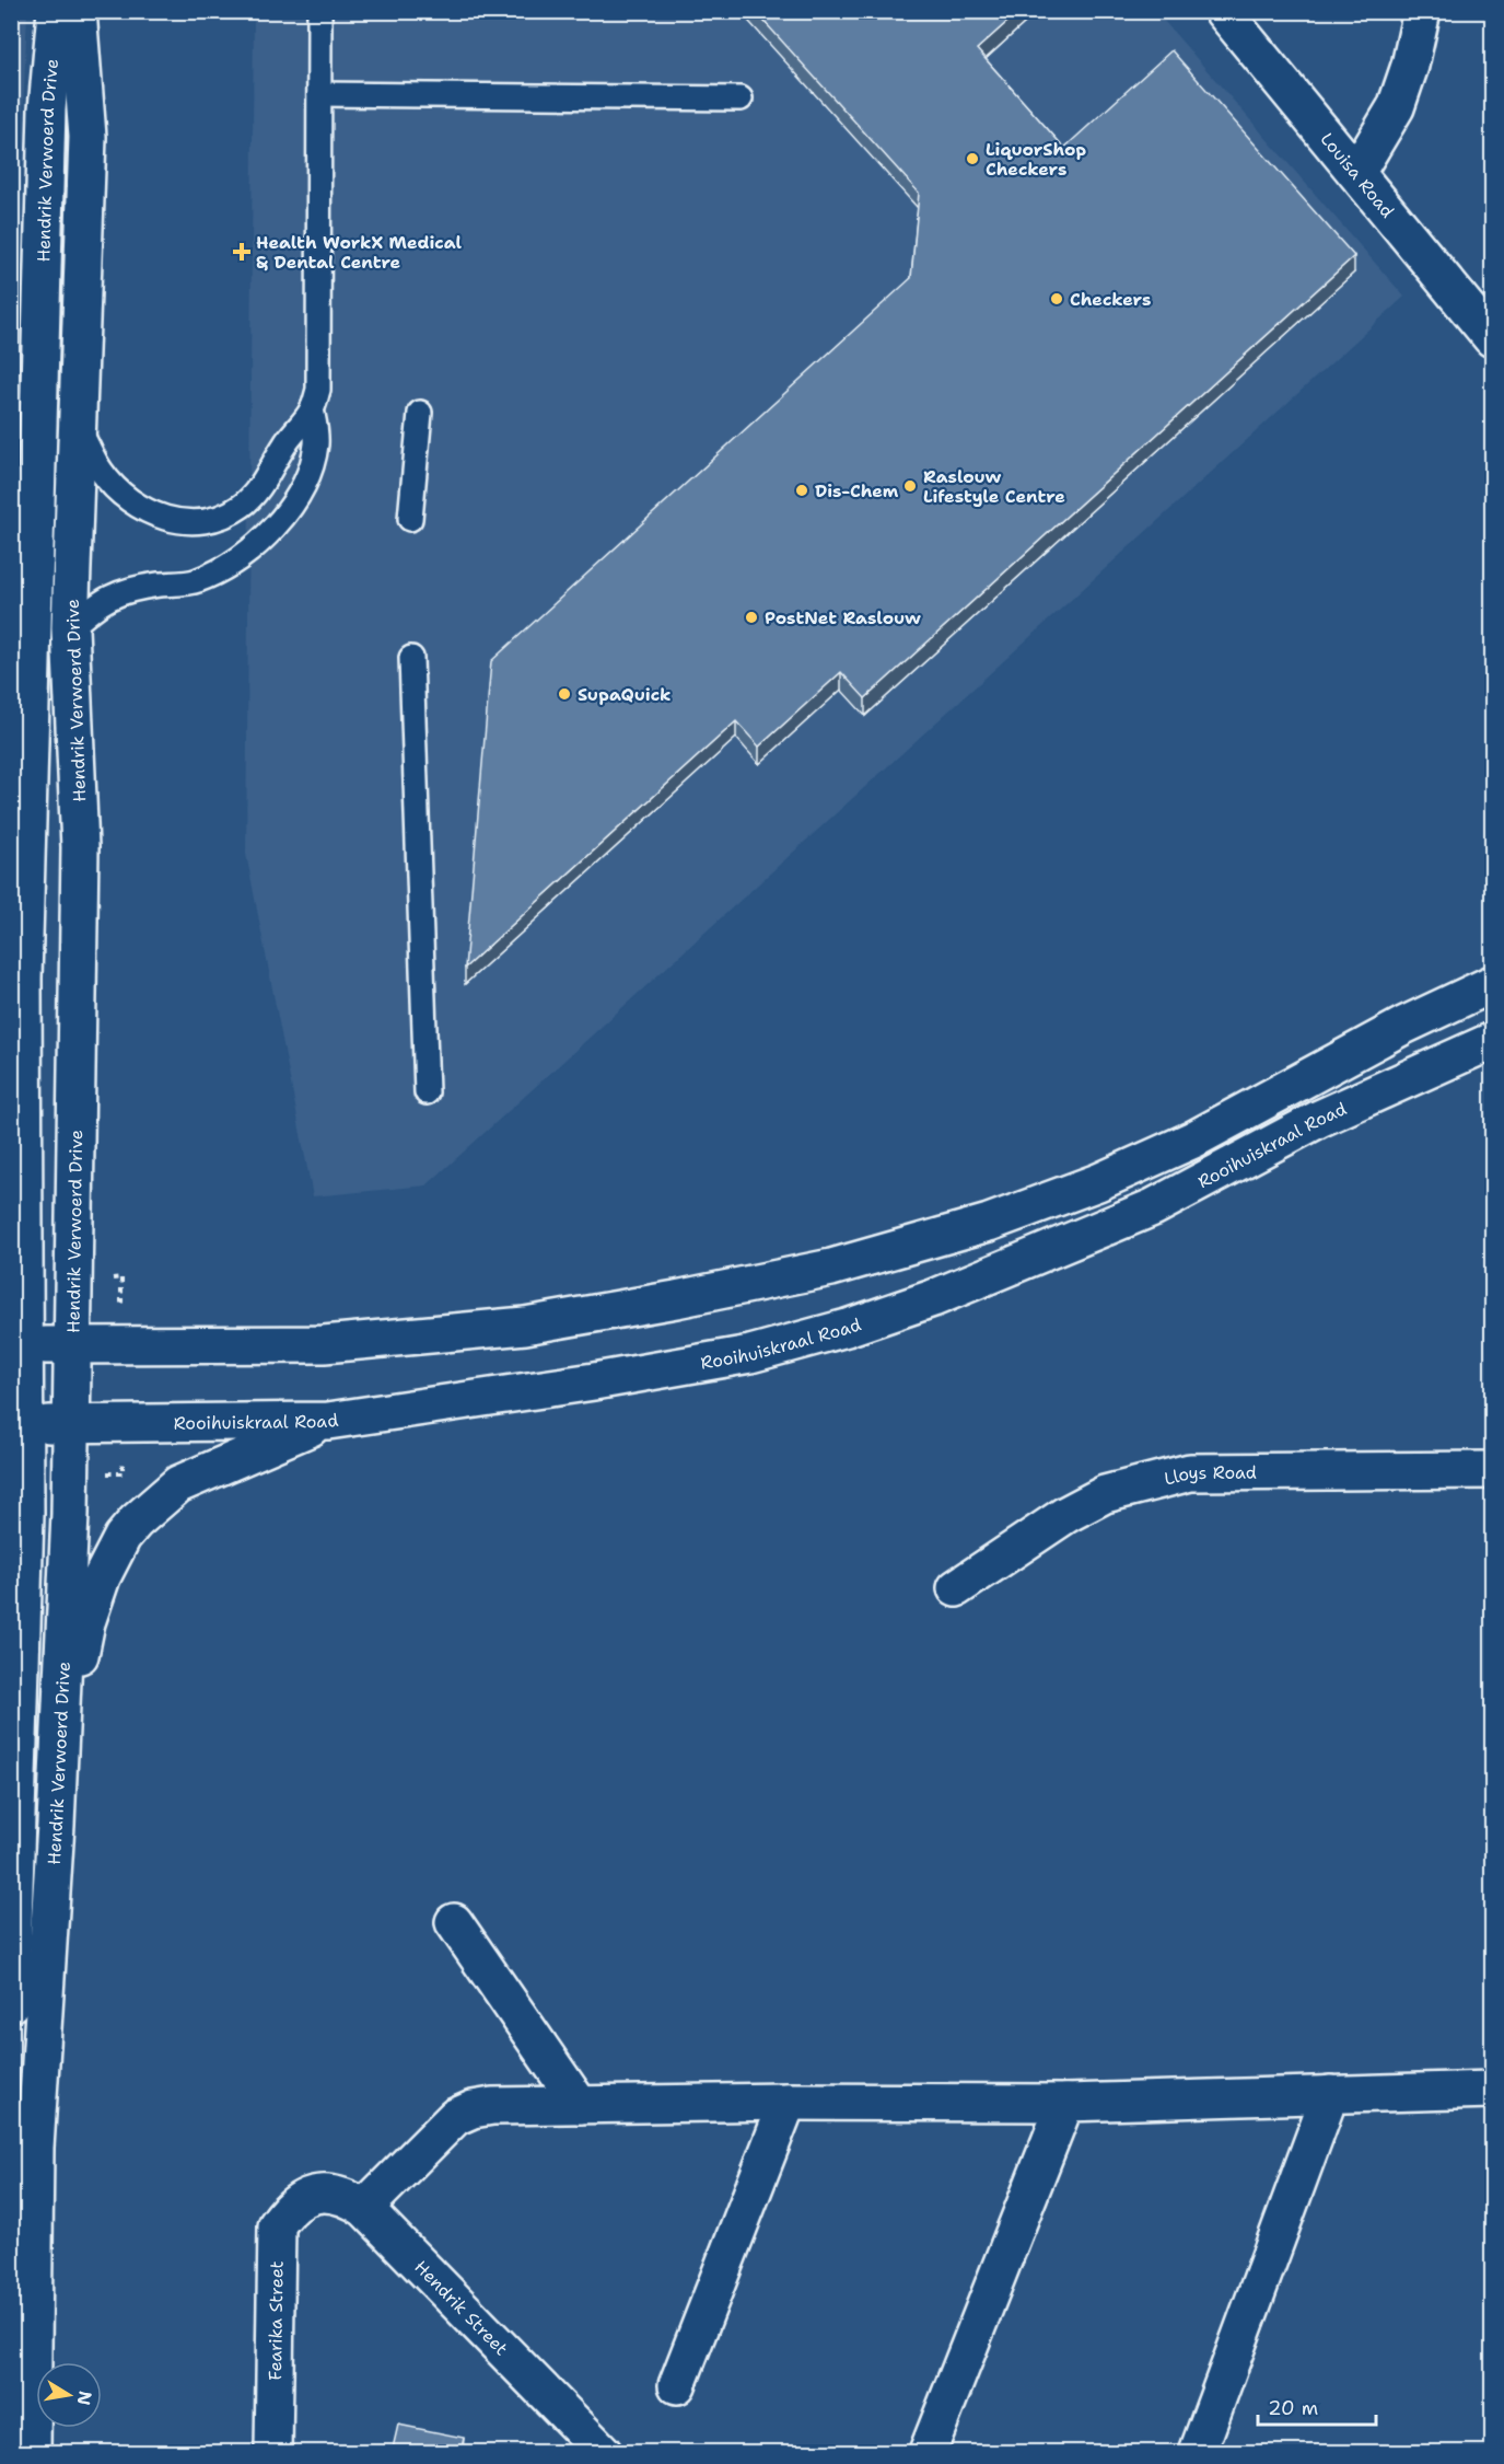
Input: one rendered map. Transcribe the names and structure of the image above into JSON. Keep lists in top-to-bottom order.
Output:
{
  "streets": {
    "street": [
      "Hendrik Verwoerd Drive",
      "Louisa Road",
      "Rooihuiskraal Road",
      "Lloys Road",
      "Hendrik Street",
      "Fearika Street"
    ]
  },
  "crossings": [
    ["Hendrik Verwoerd Drive", "Rooihuiskraal Road"],
    ["Hendrik Street", "Fearika Street"]
  ],
  "places": {
    "other": [
      "LiquorShop Checkers",
      "Checkers",
      "Raslouw Lifestyle Centre",
      "Dis-Chem",
      "PostNet Raslouw",
      "SupaQuick"
    ],
    "health": ["Health WorkX Medical & Dental Centre"]
  },
  "scale_bar": "20 m",
  "north": "right"
}
